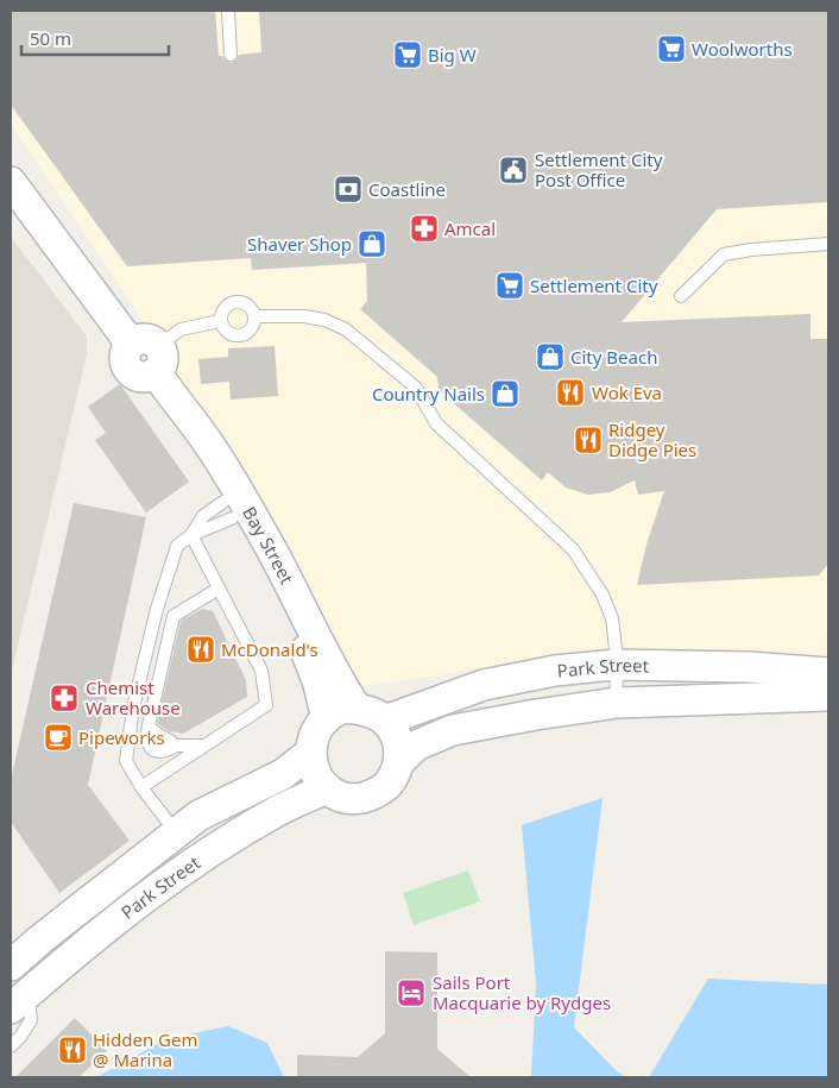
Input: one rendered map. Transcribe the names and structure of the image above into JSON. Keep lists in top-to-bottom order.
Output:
{
  "streets": {
    "street": ["Bay Street", "Park Street"]
  },
  "crossings": [
    ["Bay Street", "Park Street"]
  ],
  "places": {
    "supermarket": ["Woolworths", "Big W", "Settlement City"],
    "public building": ["Settlement City Post Office"],
    "bank": ["Coastline"],
    "pharmacy": ["Amcal", "Chemist Warehouse"],
    "shop": ["Shaver Shop", "City Beach", "Country Nails"],
    "restaurant": [
      "Wok Eva",
      "Ridgey Didge Pies",
      "McDonald's",
      "Hidden Gem @ Marina"
    ],
    "cafe": ["Pipeworks"],
    "hotel": ["Sails Port Macquarie by Rydges"]
  },
  "scale_bar": "50 m"
}
